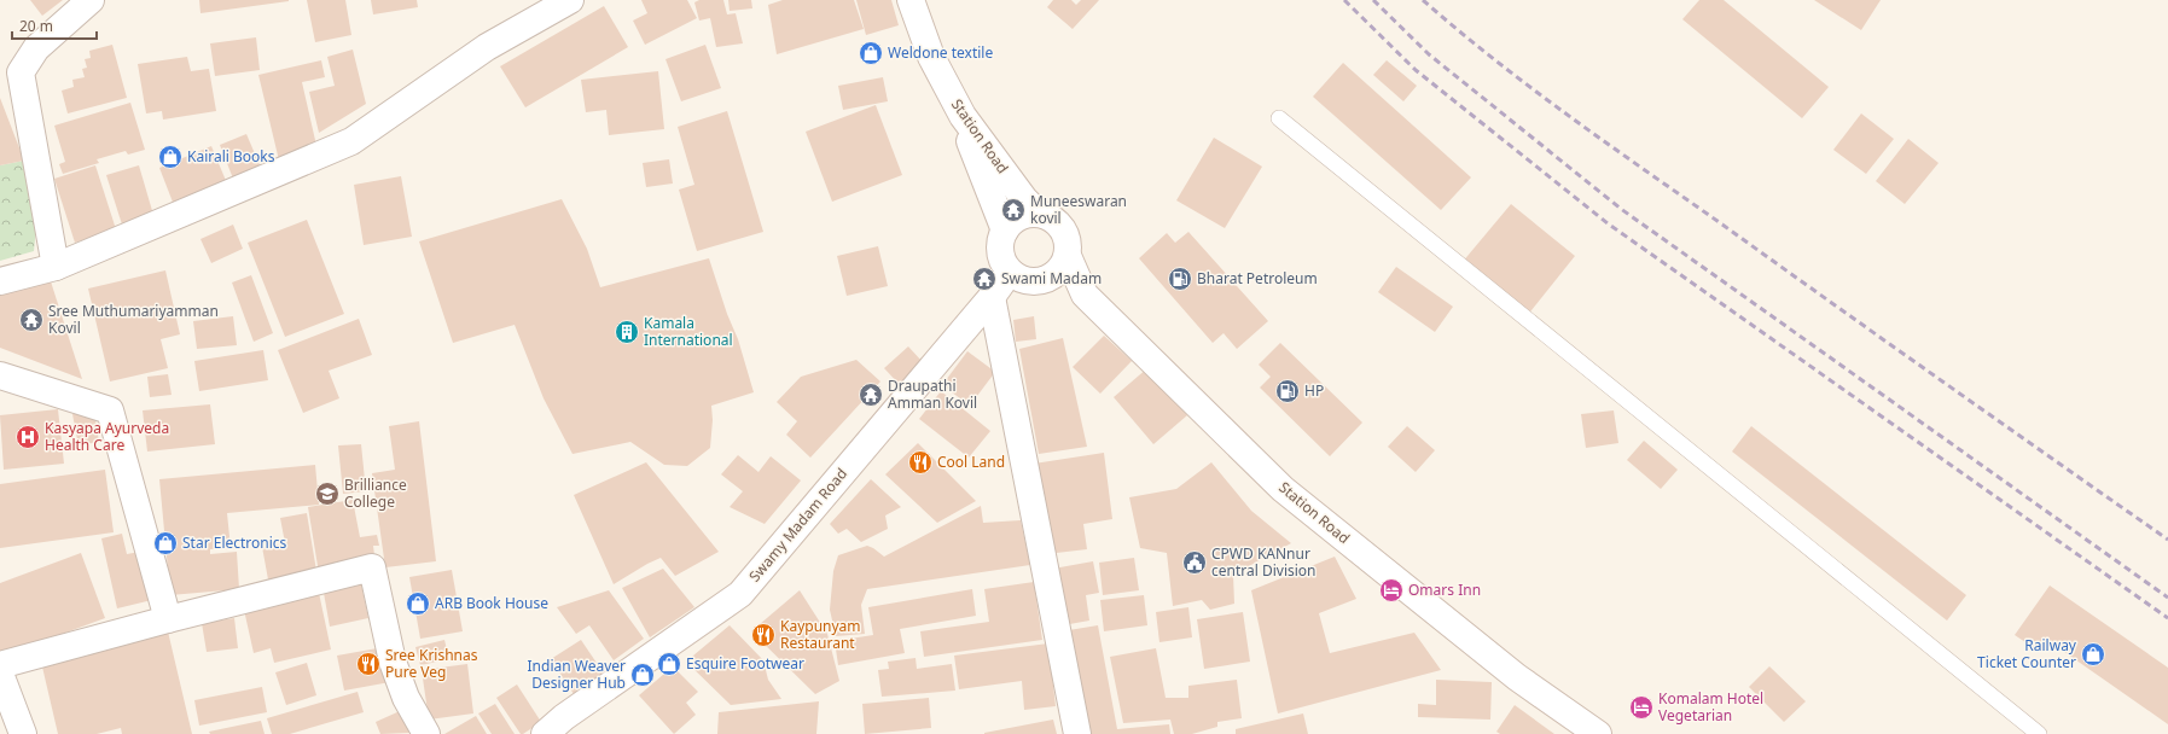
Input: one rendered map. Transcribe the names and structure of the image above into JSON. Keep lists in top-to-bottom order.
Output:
{
  "streets": {
    "street": ["Station Road", "Swamy Madam Road"]
  },
  "crossings": [
    ["Station Road", "Swamy Madam Road"]
  ],
  "places": {
    "shop": [
      "Weldone textile",
      "Kairali Books",
      "Star Electronics",
      "ARB Book House",
      "Railway Ticket Counter",
      "Esquire Footwear",
      "Indian Weaver Designer Hub"
    ],
    "temple": [
      "Muneeswaran kovil",
      "Swami Madam",
      "Sree Muthumariyamman Kovil",
      "Draupathi Amman Kovil"
    ],
    "fuel station": ["Bharat Petroleum", "HP"],
    "building": ["Kamala International"],
    "hospital": ["Kasyapa Ayurveda Health Care"],
    "restaurant": ["Cool Land", "Kaypunyam Restaurant", "Sree Krishnas Pure Veg"],
    "school or university": ["Brilliance College"],
    "public building": ["CPWD KANnur central Division"],
    "hotel": ["Omars Inn", "Komalam Hotel Vegetarian"]
  },
  "scale_bar": "20 m"
}
